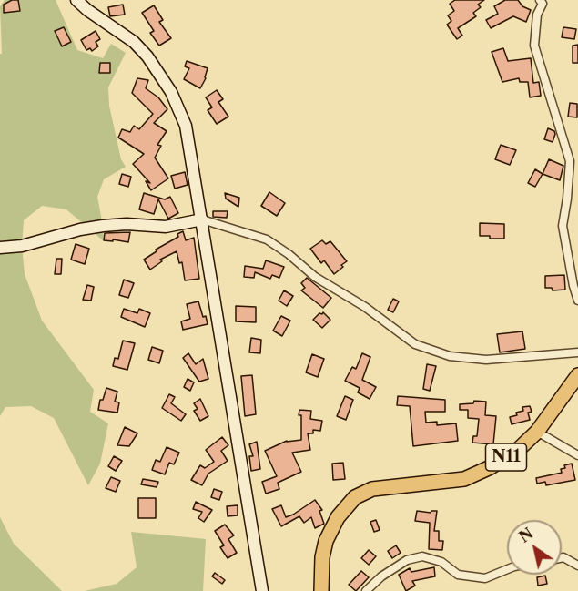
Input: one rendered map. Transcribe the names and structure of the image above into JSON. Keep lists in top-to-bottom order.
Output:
{
  "streets": {
    "highway": ["N11"]
  },
  "north": "top left"
}
